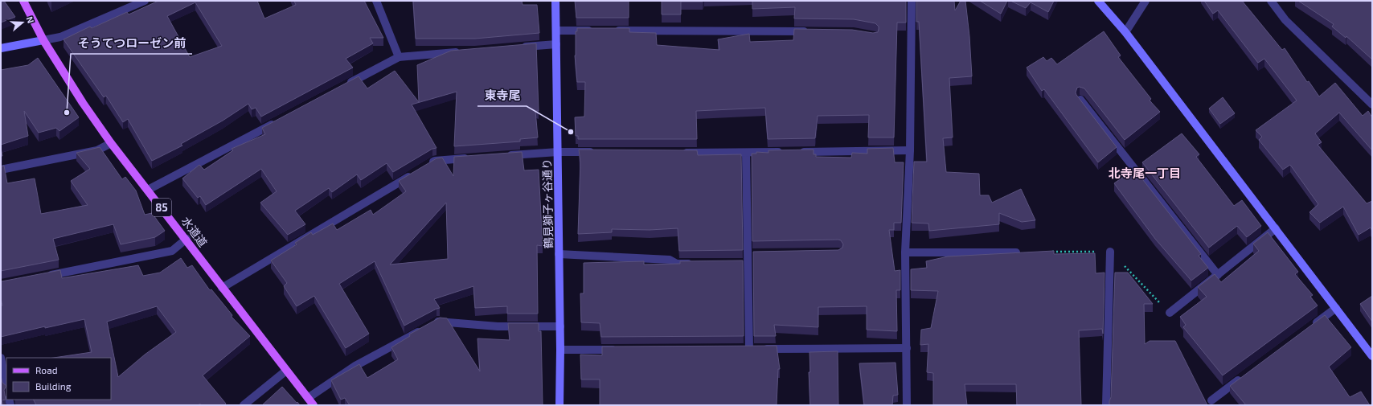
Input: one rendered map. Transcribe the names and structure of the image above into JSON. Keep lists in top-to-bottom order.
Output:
{
  "streets": {
    "main road": ["85", "水道道"],
    "street": ["鶴見獅子ヶ谷通り"]
  },
  "districts": ["北寺尾一丁目"],
  "places": ["そうてつローゼン前", "東寺尾"],
  "legend": ["Road", "Building"],
  "north": "right"
}
